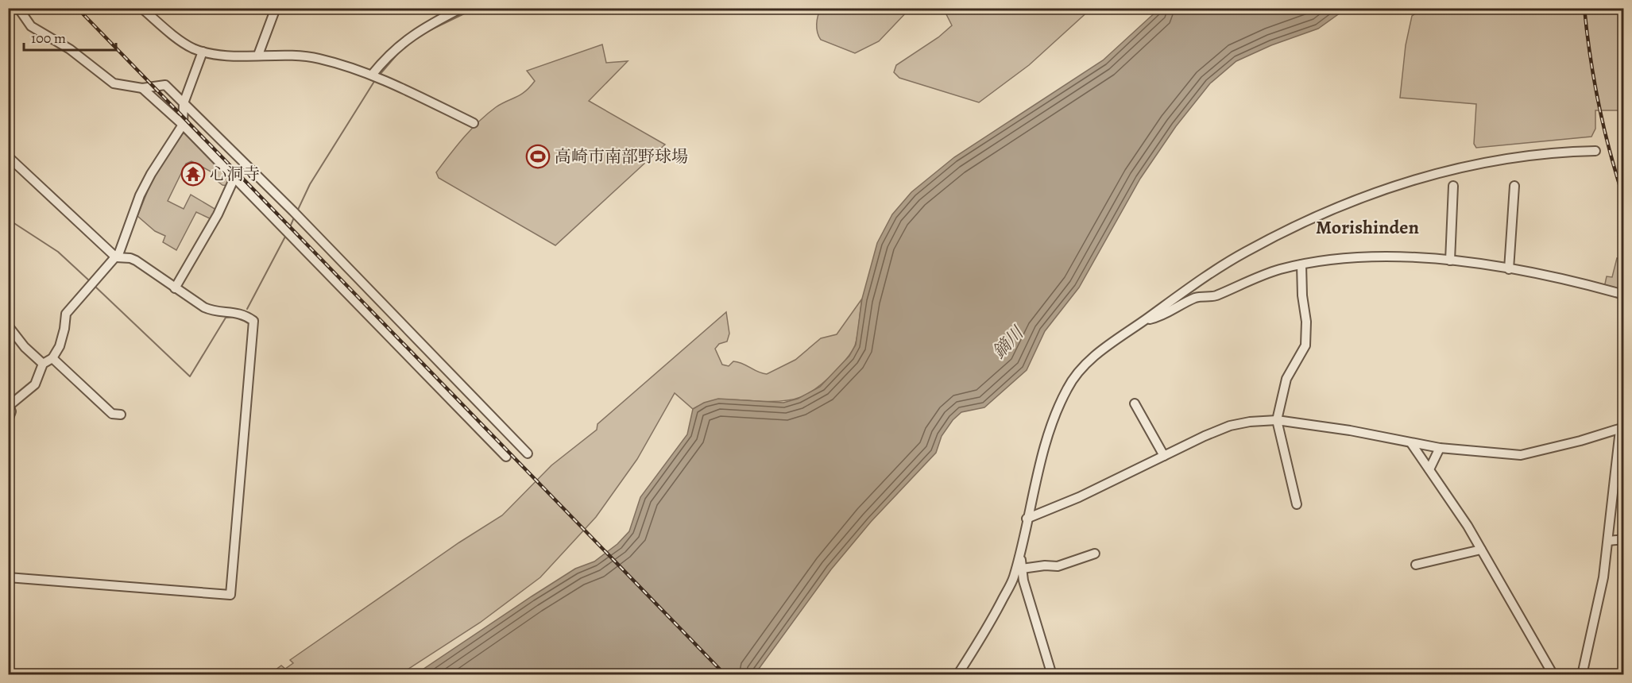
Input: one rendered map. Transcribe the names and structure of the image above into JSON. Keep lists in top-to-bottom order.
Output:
{
  "districts": ["Morishinden"],
  "water": ["鏑川"],
  "places": {
    "sports": ["高崎市南部野球場"],
    "temple": ["心洞寺"]
  },
  "scale_bar": "100 m"
}
